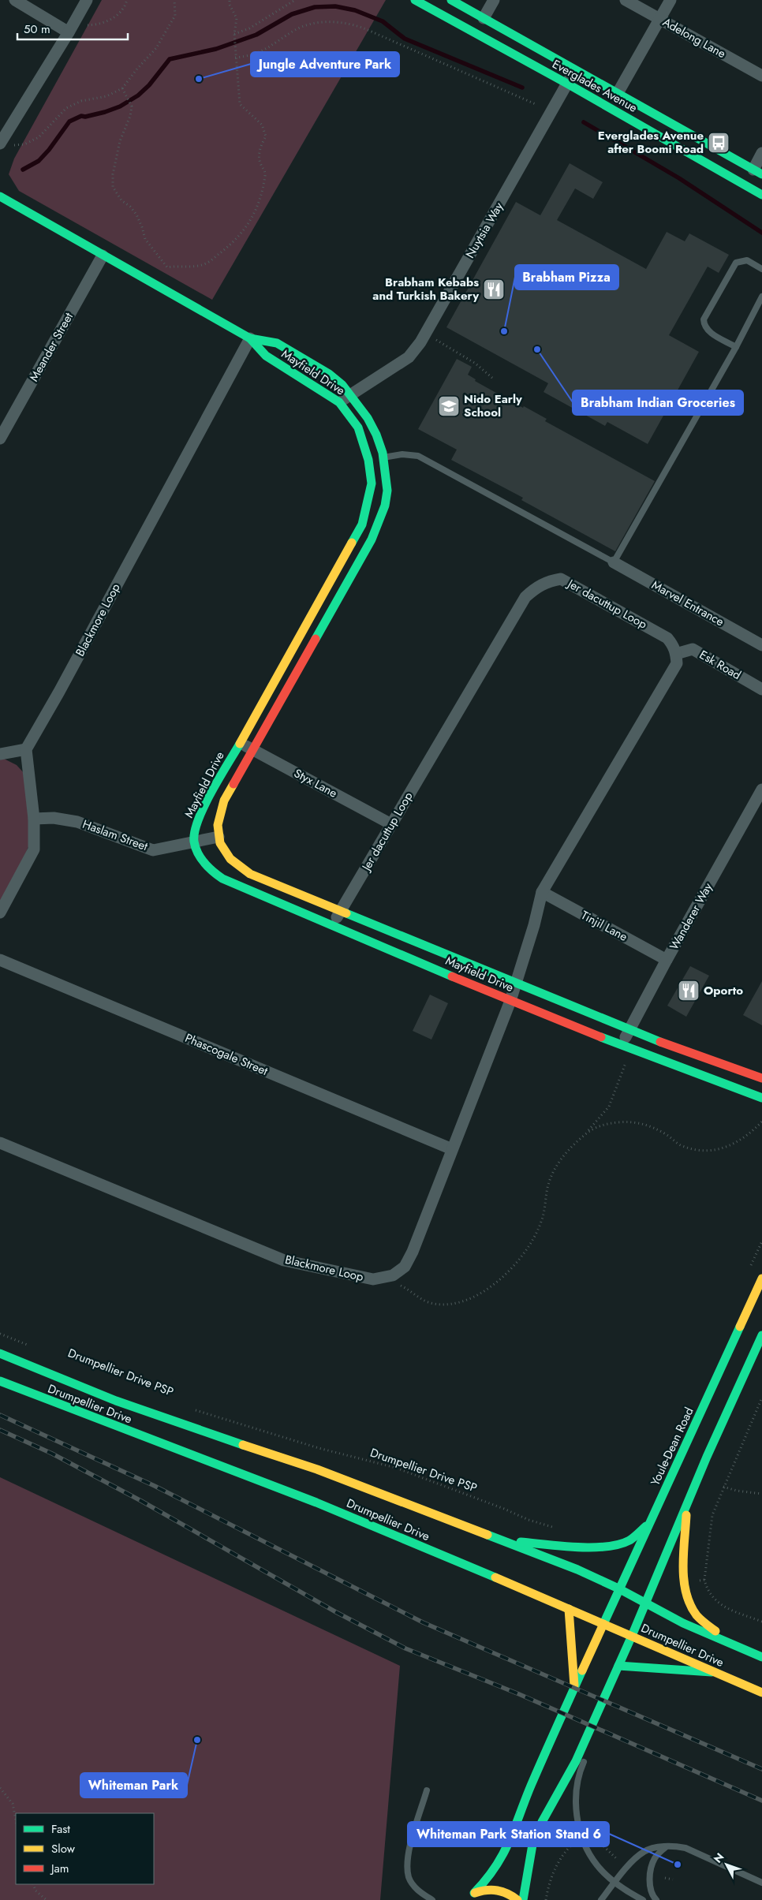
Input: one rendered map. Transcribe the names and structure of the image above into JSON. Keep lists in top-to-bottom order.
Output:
{
  "streets": {
    "street": [
      "Adelong Lane",
      "Everglades Avenue",
      "Nuytsia Way",
      "Meander Street",
      "Mayfield Drive",
      "Marvel Entrance",
      "Jer dacuttup Loop",
      "Blackmore Loop",
      "Esk Road",
      "Styx Lane",
      "Haslam Street",
      "Wanderer Way",
      "Tinjil Lane",
      "Phascogale Street",
      "Drumpellier Drive",
      "Youle-Dean Road"
    ],
    "path": ["Drumpellier Drive PSP"]
  },
  "crossings": [
    ["Everglades Avenue", "Nuytsia Way"],
    ["Nuytsia Way", "Mayfield Drive"],
    ["Meander Street", "Mayfield Drive"],
    ["Mayfield Drive", "Jer dacuttup Loop"],
    ["Mayfield Drive", "Blackmore Loop"],
    ["Mayfield Drive", "Styx Lane"],
    ["Mayfield Drive", "Haslam Street"],
    ["Mayfield Drive", "Wanderer Way"],
    ["Jer dacuttup Loop", "Esk Road"],
    ["Jer dacuttup Loop", "Styx Lane"],
    ["Blackmore Loop", "Phascogale Street"],
    ["Wanderer Way", "Tinjil Lane"],
    ["Drumpellier Drive", "Youle-Dean Road"]
  ],
  "places": {
    "other": [
      "Jungle Adventure Park",
      "Brabham Pizza",
      "Brabham Indian Groceries",
      "Whiteman Park",
      "Whiteman Park Station Stand 6"
    ],
    "bus stop": ["Everglades Avenue after Boomi Road"],
    "restaurant": ["Brabham Kebabs and Turkish Bakery", "Oporto"],
    "school or university": ["Nido Early School"]
  },
  "legend": ["Fast", "Slow", "Jam"],
  "scale_bar": "50 m",
  "north": "top left"
}
